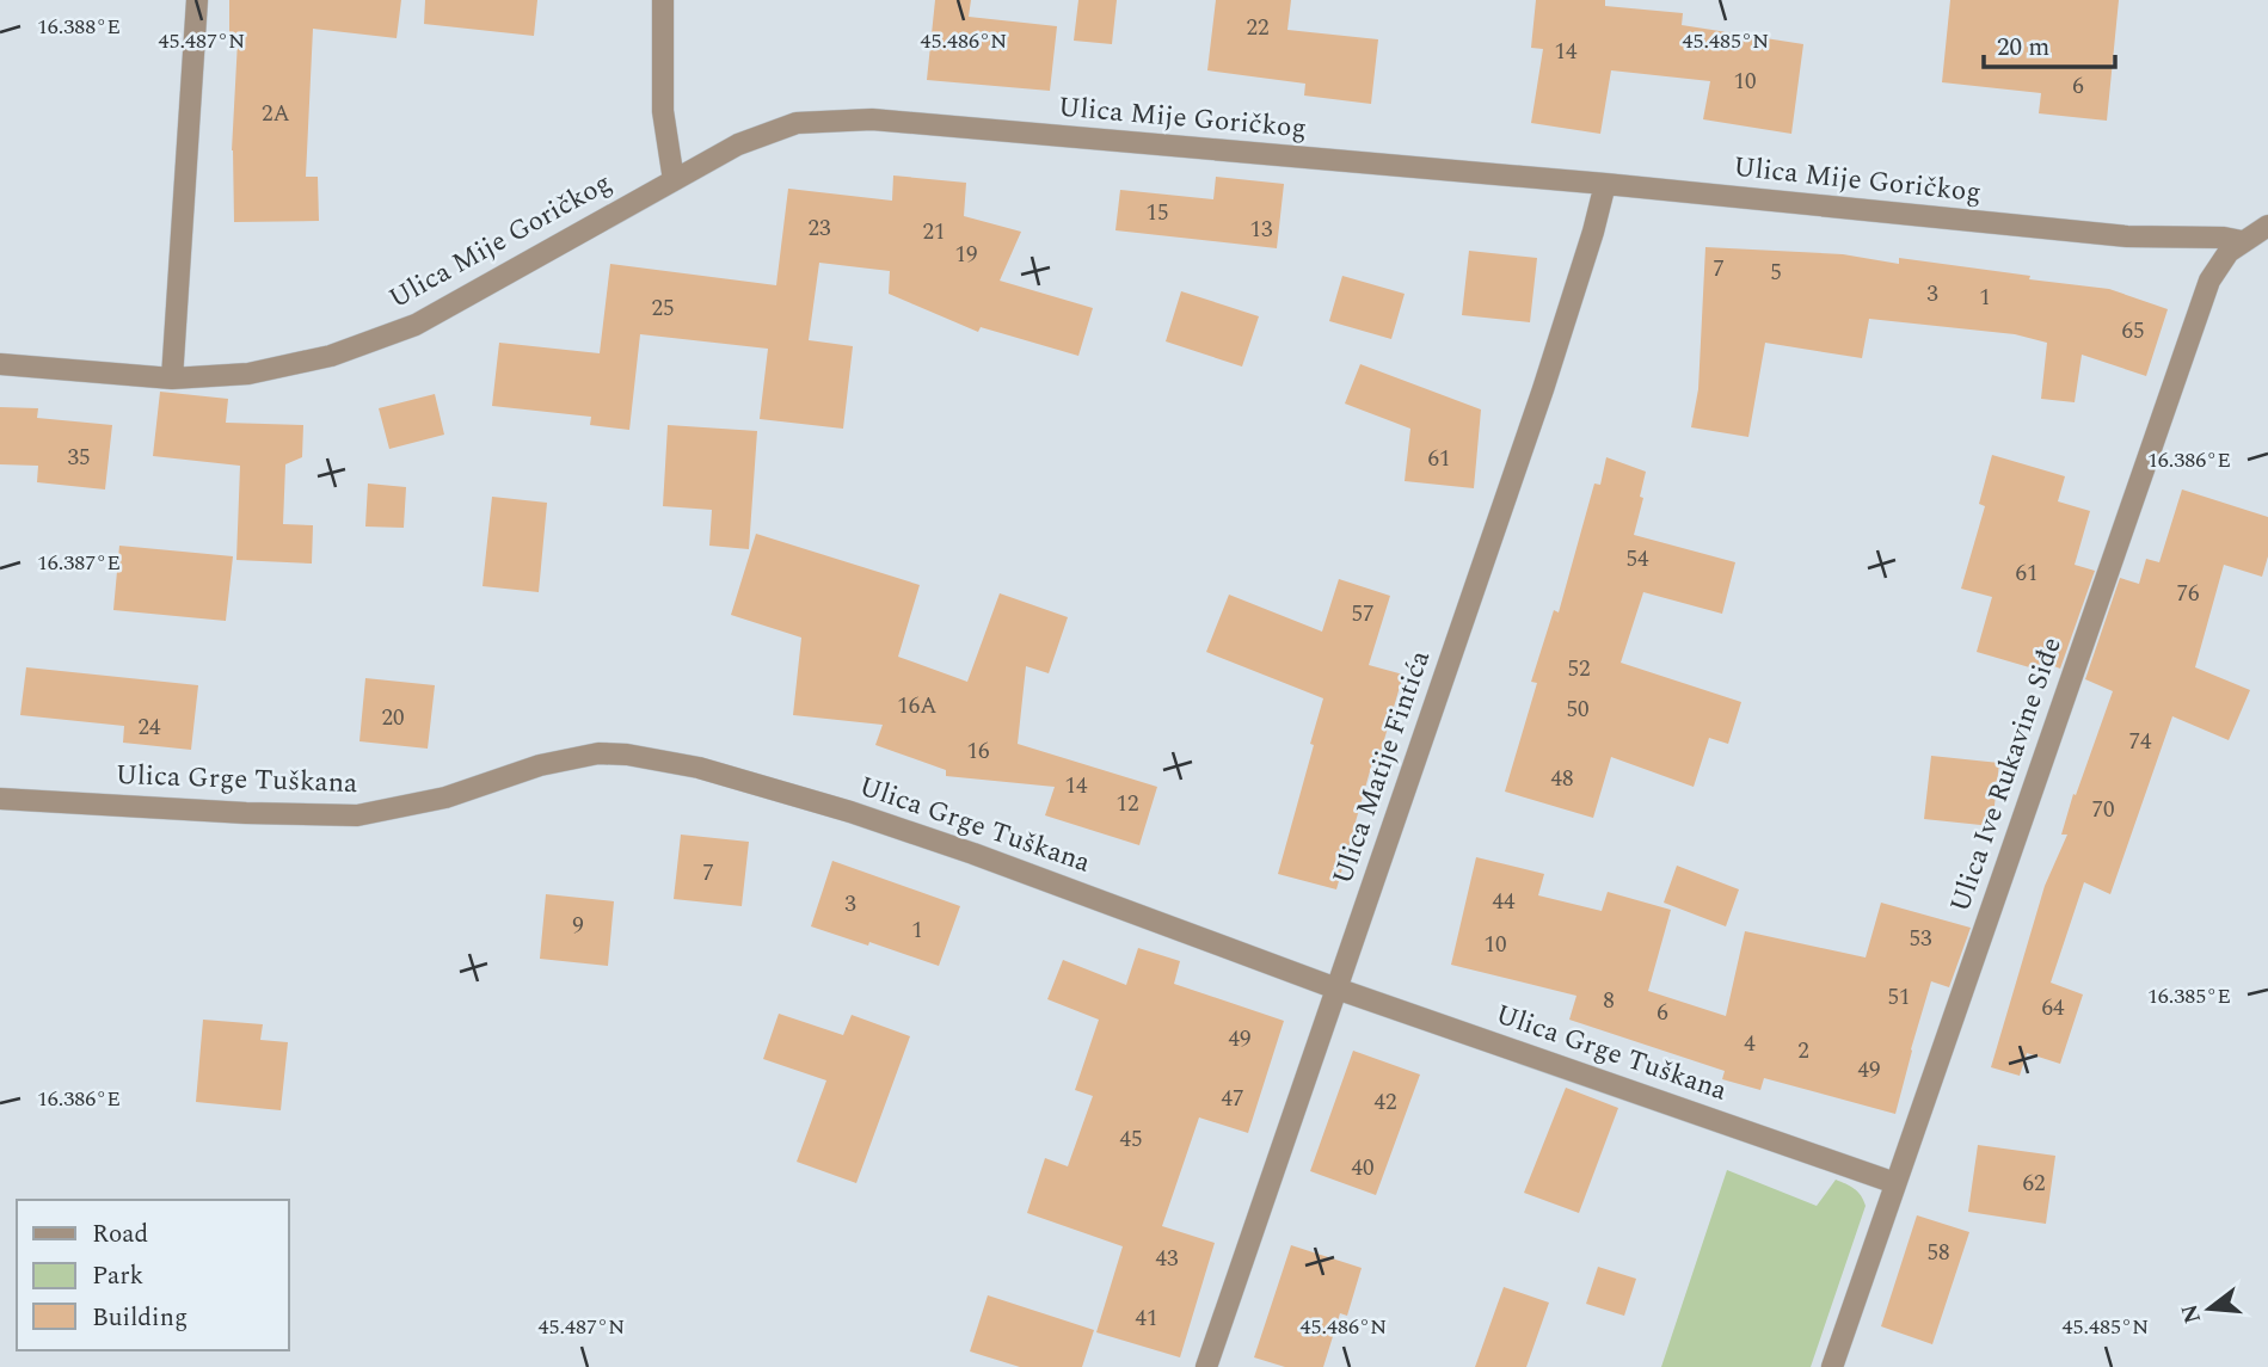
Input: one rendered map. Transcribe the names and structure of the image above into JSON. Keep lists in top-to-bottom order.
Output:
{
  "streets": {
    "street": [
      "Ulica Mije Goričkog",
      "Ulica Matije Fintića",
      "Ulica Ive Rukavine Siđe",
      "Ulica Grge Tuškana"
    ]
  },
  "crossings": [
    ["Ulica Mije Goričkog", "Ulica Matije Fintića"],
    ["Ulica Mije Goričkog", "Ulica Ive Rukavine Siđe"],
    ["Ulica Matije Fintića", "Ulica Grge Tuškana"],
    ["Ulica Ive Rukavine Siđe", "Ulica Grge Tuškana"]
  ],
  "house_numbers": [
    "22",
    "14",
    "10",
    "6",
    "2A",
    "15",
    "23",
    "13",
    "21",
    "19",
    "7",
    "5",
    "3",
    "1",
    "25",
    "65",
    "35",
    "61",
    "54",
    "61",
    "76",
    "57",
    "52",
    "16A",
    "50",
    "20",
    "24",
    "74",
    "16",
    "48",
    "14",
    "12",
    "70",
    "7",
    "44",
    "3",
    "9",
    "1",
    "53",
    "10",
    "51",
    "8",
    "64",
    "6",
    "49",
    "4",
    "2",
    "49",
    "47",
    "42",
    "45",
    "40",
    "62",
    "58",
    "43",
    "41"
  ],
  "legend": ["Road", "Park", "Building"],
  "scale_bar": "20 m",
  "north": "left",
  "coordinates": [
    "16.388°E",
    "45.487°N",
    "45.486°N",
    "45.485°N",
    "16.386°E",
    "16.387°E",
    "16.385°E"
  ]
}
